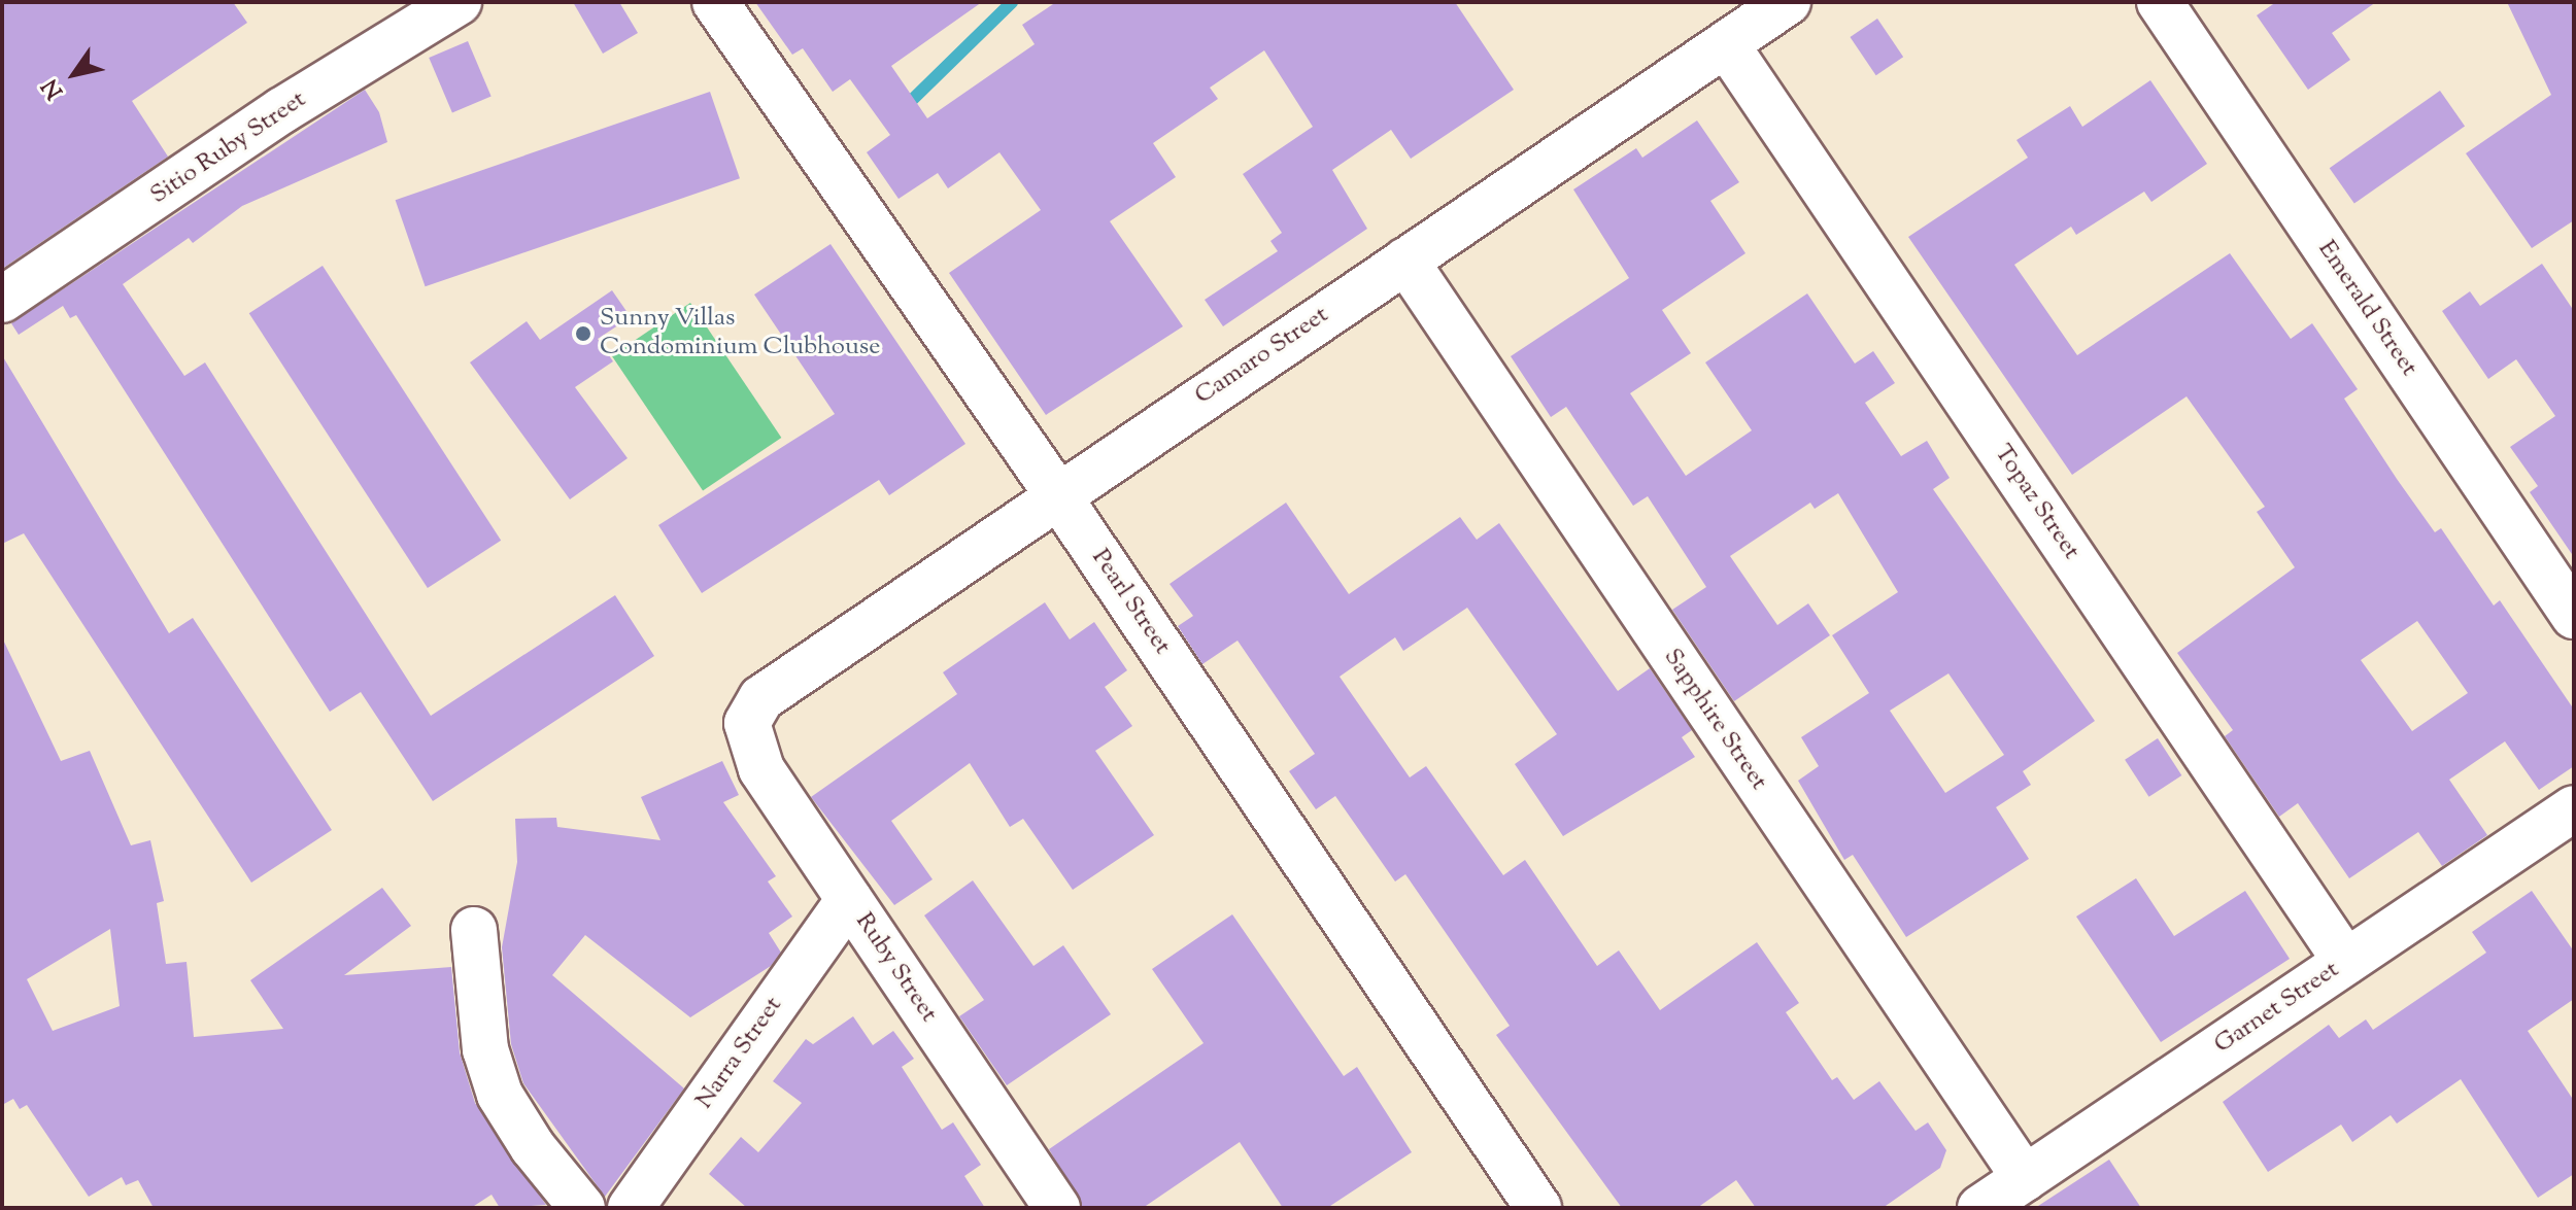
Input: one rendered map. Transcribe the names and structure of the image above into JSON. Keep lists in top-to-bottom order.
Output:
{
  "streets": {
    "street": [
      "Sitio Ruby Street",
      "Emerald Street",
      "Camaro Street",
      "Topaz Street",
      "Pearl Street",
      "Sapphire Street",
      "Ruby Street",
      "Garnet Street",
      "Narra Street"
    ]
  },
  "crossings": [
    ["Camaro Street", "Topaz Street"],
    ["Camaro Street", "Pearl Street"],
    ["Camaro Street", "Sapphire Street"],
    ["Camaro Street", "Ruby Street"],
    ["Topaz Street", "Garnet Street"],
    ["Sapphire Street", "Garnet Street"],
    ["Ruby Street", "Narra Street"]
  ],
  "places": ["Sunny Villas Condominium Clubhouse"],
  "north": "bottom left"
}
